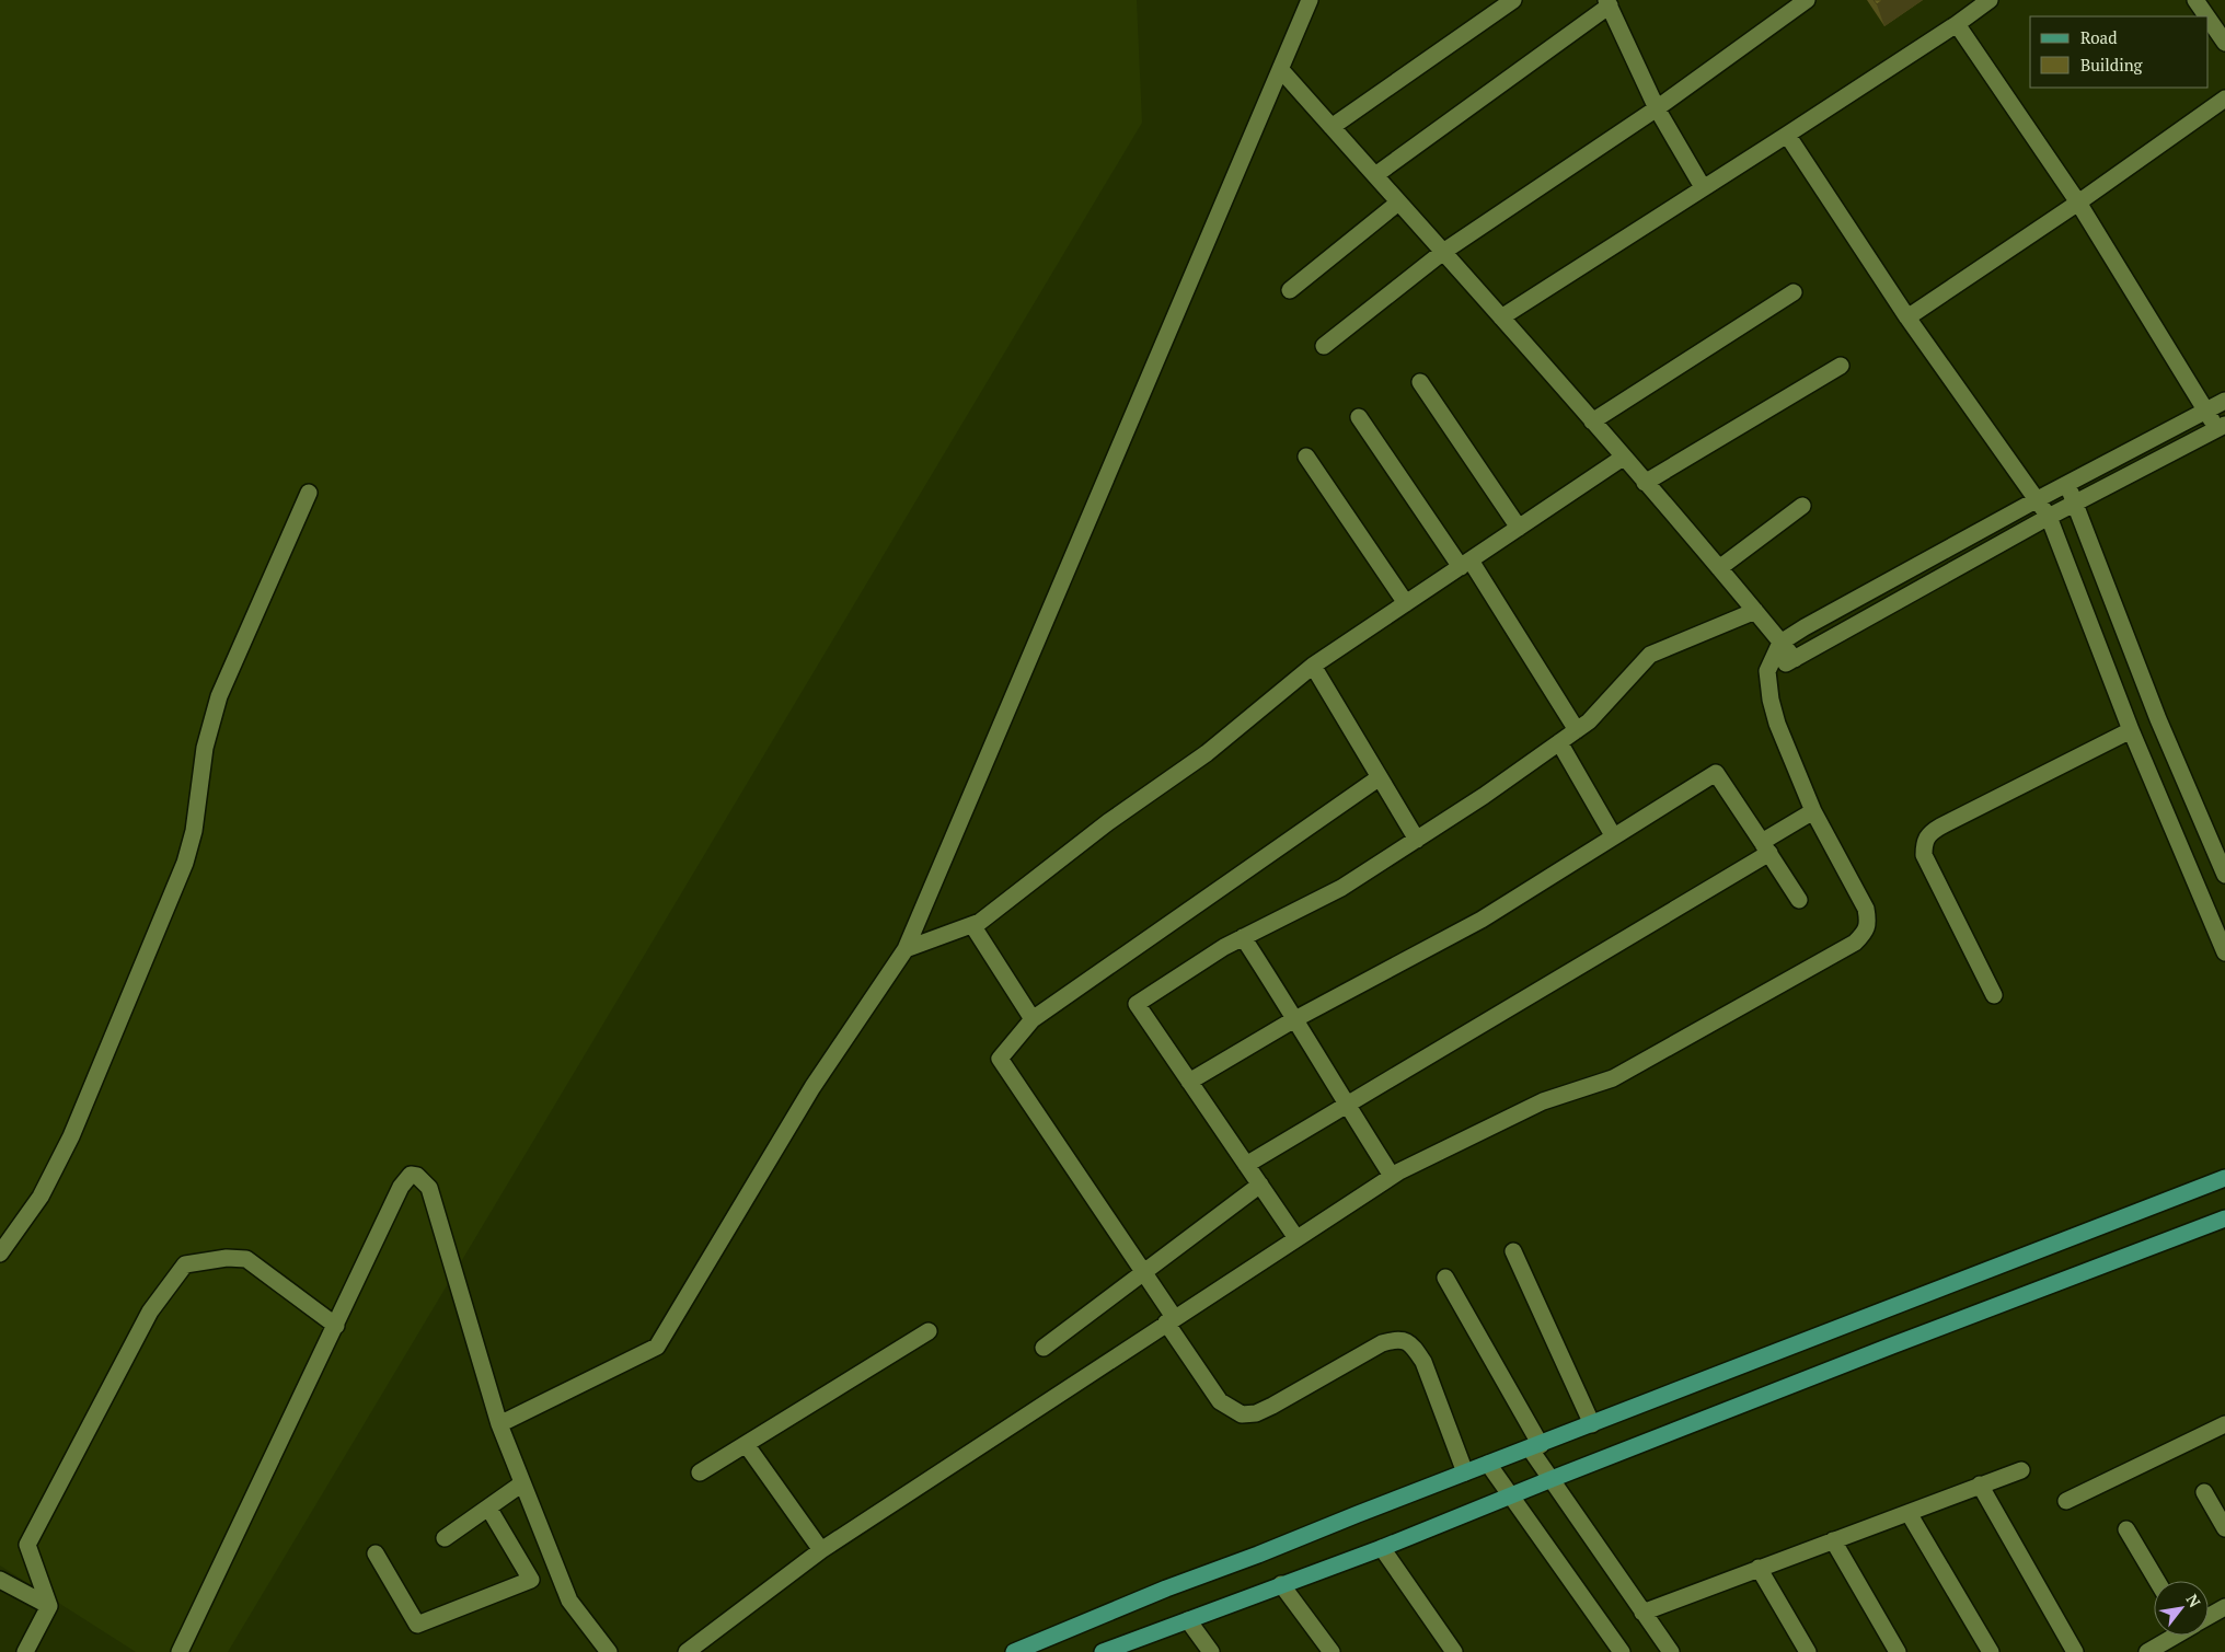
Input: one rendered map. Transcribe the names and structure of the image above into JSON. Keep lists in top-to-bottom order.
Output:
{
  "legend": ["Road", "Building"],
  "north": "top right"
}
